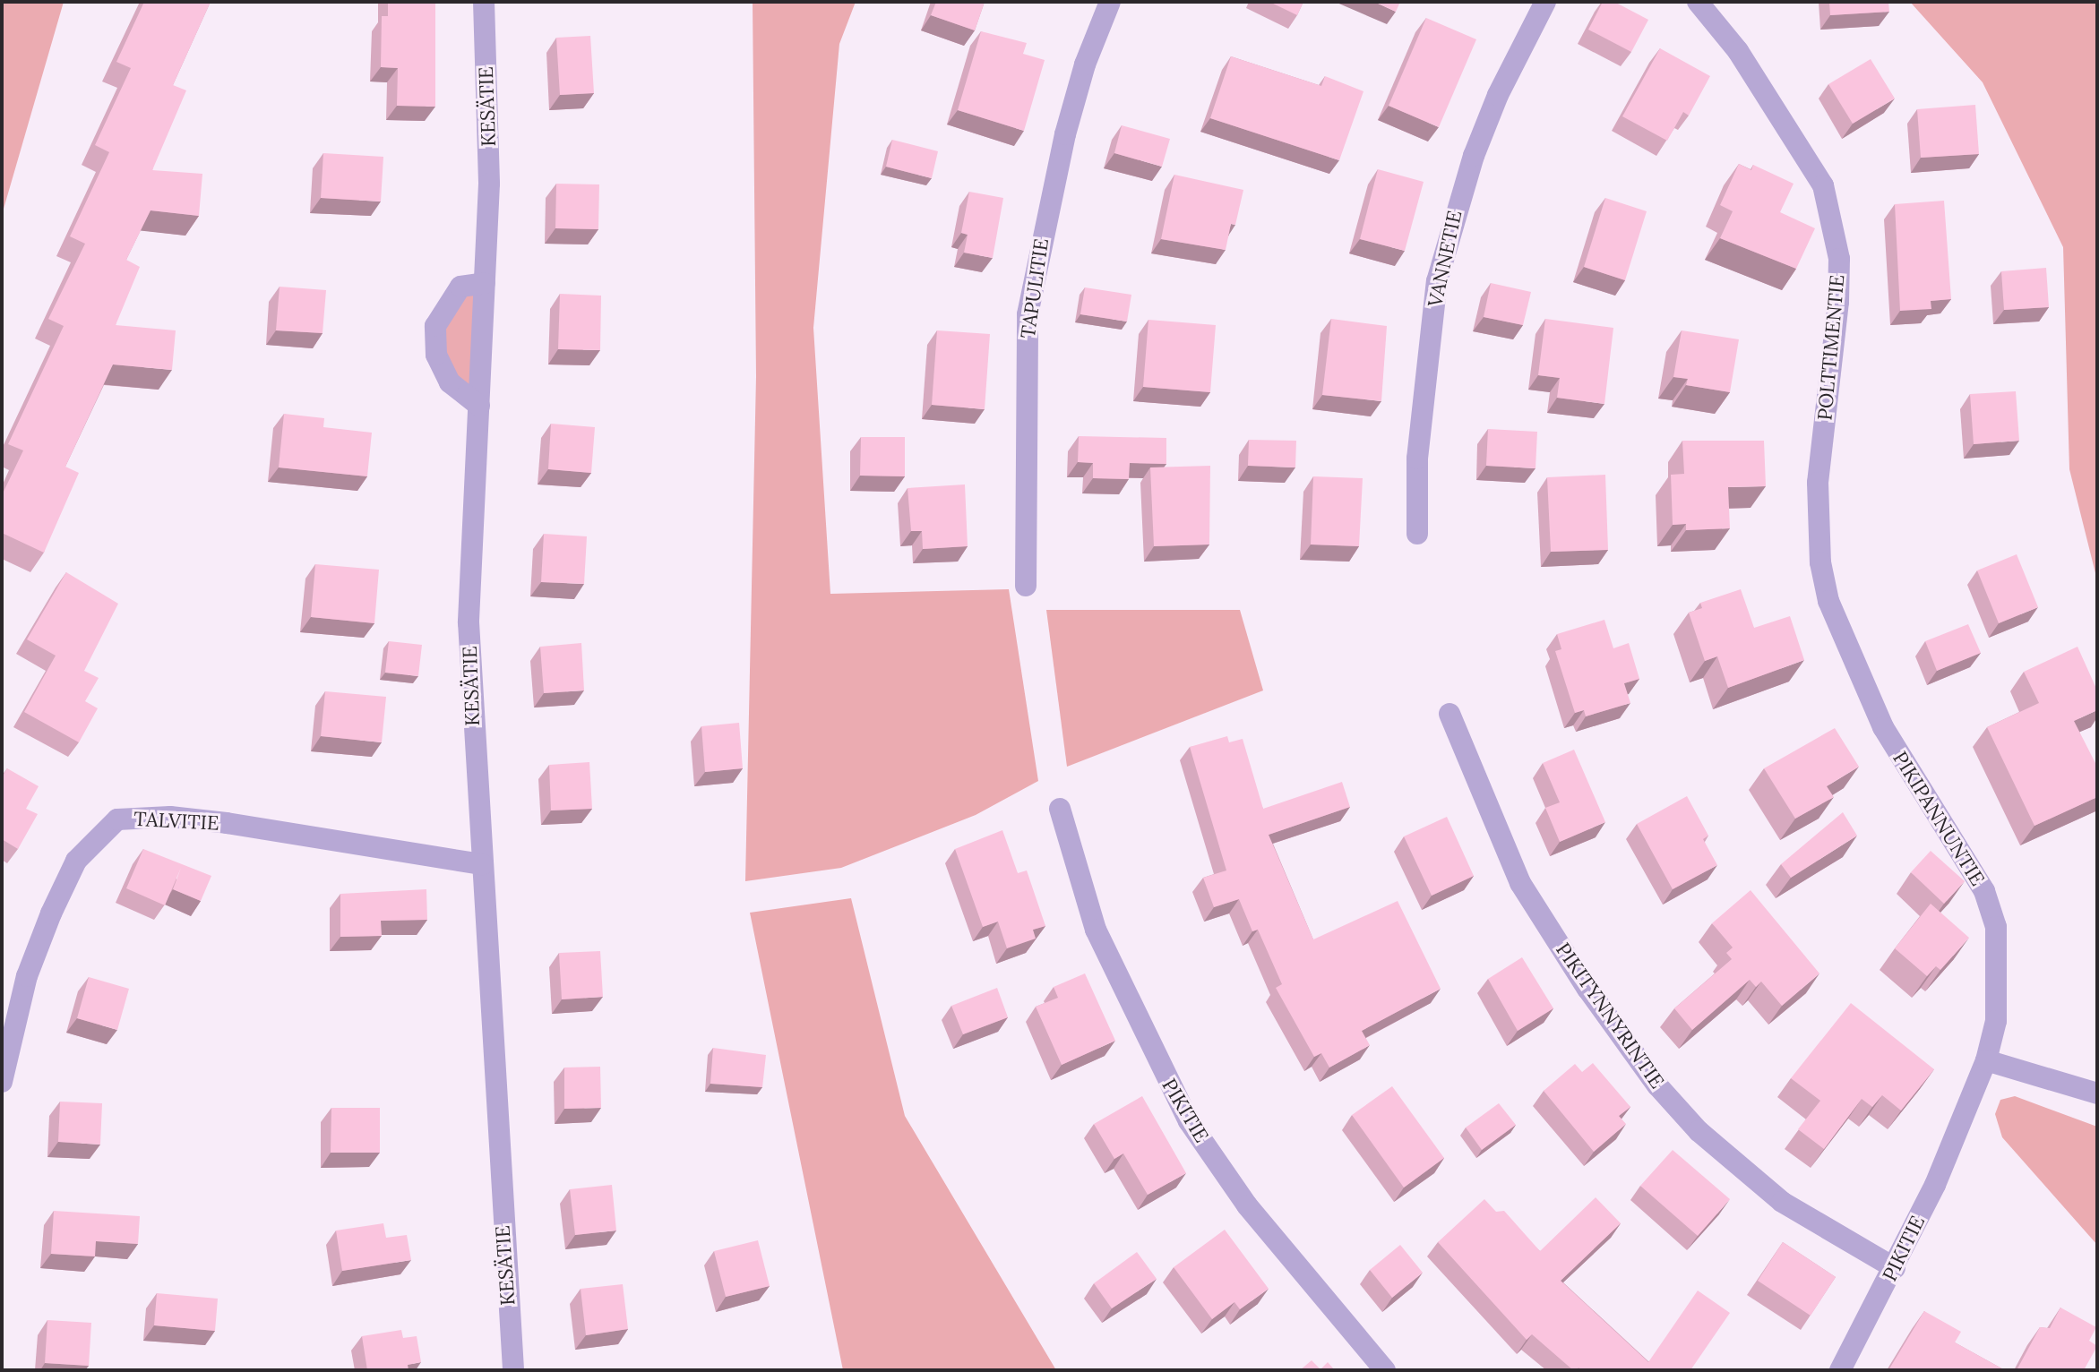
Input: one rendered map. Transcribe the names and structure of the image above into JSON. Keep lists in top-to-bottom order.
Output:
{
  "streets": {
    "street": [
      "KESÄTIE",
      "VANNETIE",
      "TAPULITIE",
      "POLTTIMENTIE",
      "PIKIPANNUNTIE",
      "TALVITIE",
      "PIKITYNNYRINTIE",
      "PIKITIE"
    ]
  },
  "crossings": [
    ["KESÄTIE", "TALVITIE"],
    ["POLTTIMENTIE", "PIKIPANNUNTIE"],
    ["PIKIPANNUNTIE", "PIKITIE"],
    ["PIKITYNNYRINTIE", "PIKITIE"]
  ]
}
